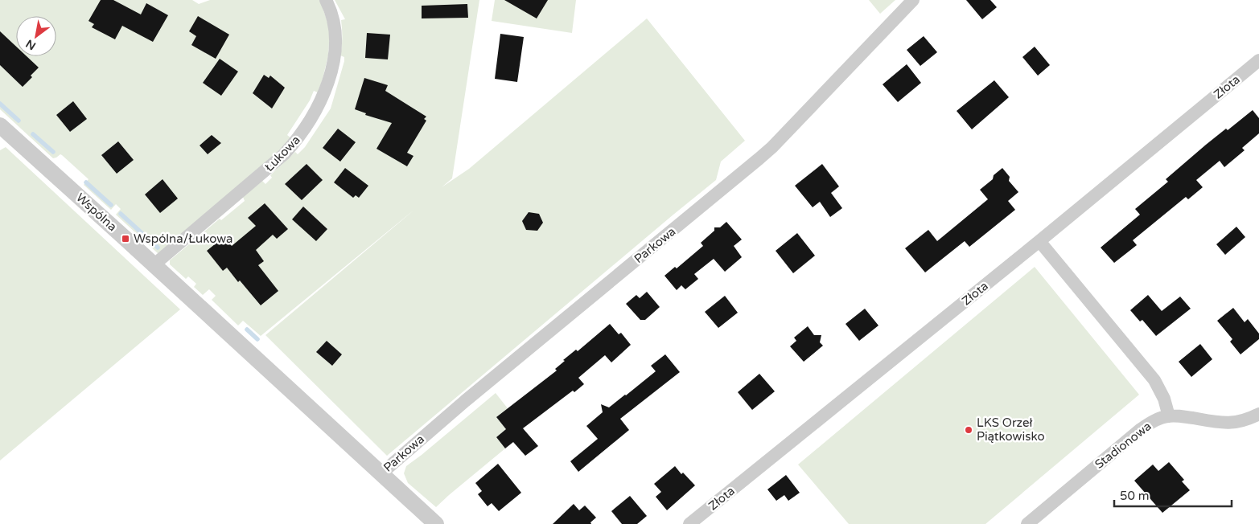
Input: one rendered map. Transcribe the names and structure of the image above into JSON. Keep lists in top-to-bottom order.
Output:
{
  "streets": {
    "street": [
      "Złota",
      "Łukowa",
      "Wspólna",
      "Parkowa",
      "Stadionowa"
    ]
  },
  "crossings": [
    ["Łukowa", "Wspólna"],
    ["Wspólna", "Parkowa"]
  ],
  "places": {
    "transit": ["Wspólna/Łukowa"],
    "other": ["LKS Orzeł Piątkowisko"]
  },
  "scale_bar": "50 m",
  "north": "bottom left"
}
